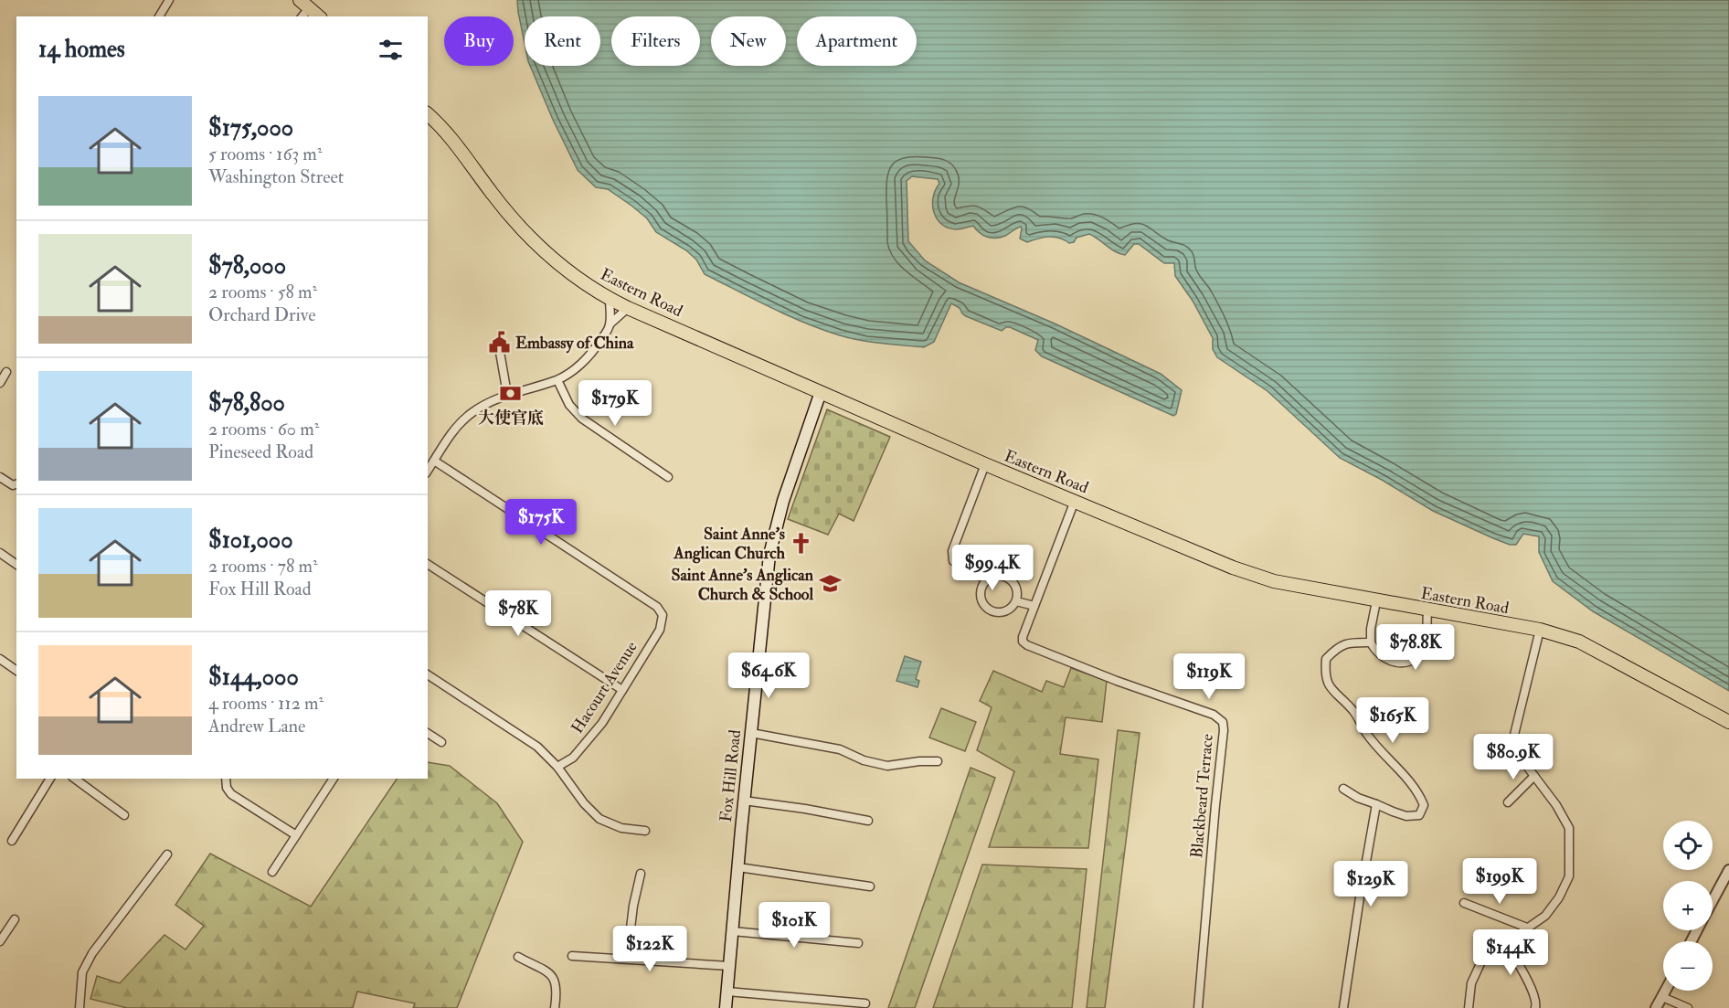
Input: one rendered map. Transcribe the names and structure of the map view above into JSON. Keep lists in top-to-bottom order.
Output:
{
  "streets": {
    "highway": ["Eastern Road"],
    "main road": ["Fox Hill Road"],
    "street": ["Hacourt Avenue", "Blackbeard Terrace"]
  },
  "crossings": [
    ["Eastern Road", "Fox Hill Road"],
    ["Eastern Road", "Blackbeard Terrace"]
  ],
  "places": {
    "public building": ["Embassy of China"],
    "bank": ["大使官底"],
    "church": ["Saint Anne's Anglican Church"],
    "school or university": ["Saint Anne's Anglican Church & School"]
  },
  "page": {
    "chip": [
      "Buy",
      "Rent",
      "Filters",
      "New",
      "Apartment"
    ],
    "heading": "14 homes",
    "list": [
      {
        "name": "$175,000",
        "note": "5 rooms · 163 m² · Washington Street"
      },
      {
        "name": "$78,000",
        "note": "2 rooms · 58 m² · Orchard Drive"
      },
      {
        "name": "$78,800",
        "note": "2 rooms · 60 m² · Pineseed Road"
      },
      {
        "name": "$101,000",
        "note": "2 rooms · 78 m² · Fox Hill Road"
      },
      {
        "name": "$144,000",
        "note": "4 rooms · 112 m² · Andrew Lane"
      }
    ],
    "price": [
      "$179K",
      "$175K",
      "$99.4K",
      "$78K",
      "$78.8K",
      "$64.6K",
      "$119K",
      "$165K",
      "$80.9K",
      "$199K",
      "$129K",
      "$101K",
      "$122K",
      "$144K"
    ],
    "map_buttons": ["+", "−"]
  }
}
